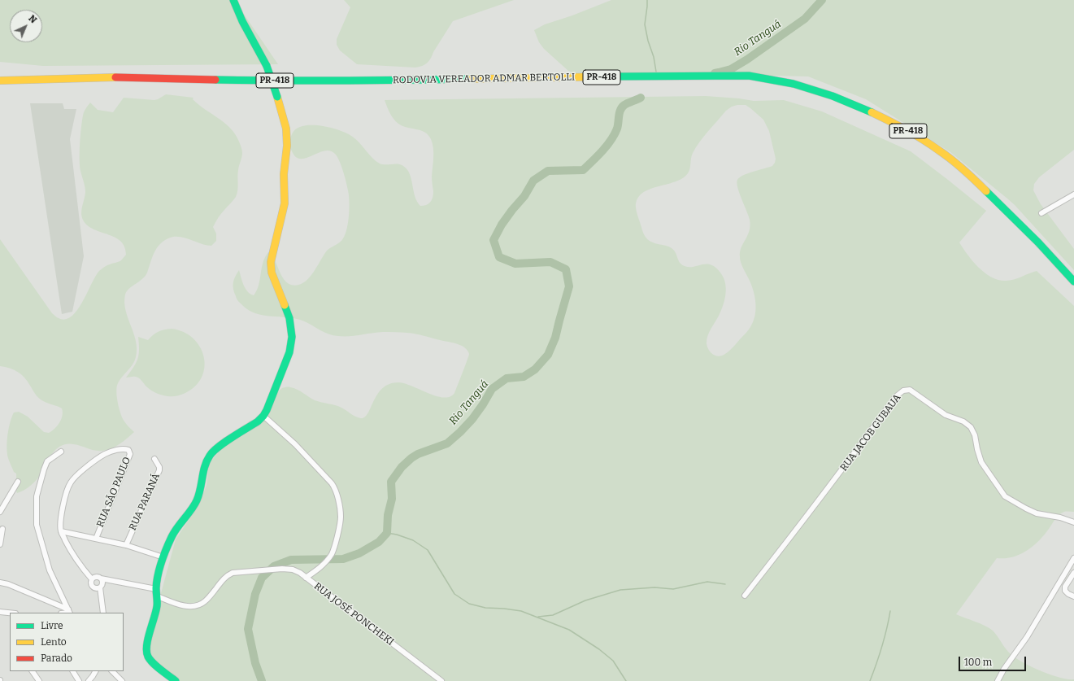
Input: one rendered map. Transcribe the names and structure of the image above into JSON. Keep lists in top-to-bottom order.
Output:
{
  "streets": {
    "main road": ["PR-418", "RODOVIA VEREADOR ADMAR BERTOLLI"],
    "street": [
      "RUA JACOB GUBAUA",
      "RUA SÃO PAULO",
      "RUA PARANÁ",
      "RUA JOSÉ PONCHEKI"
    ]
  },
  "water": ["Rio Tanguá"],
  "legend": ["Livre", "Lento", "Parado"],
  "scale_bar": "100 m",
  "north": "top right"
}
